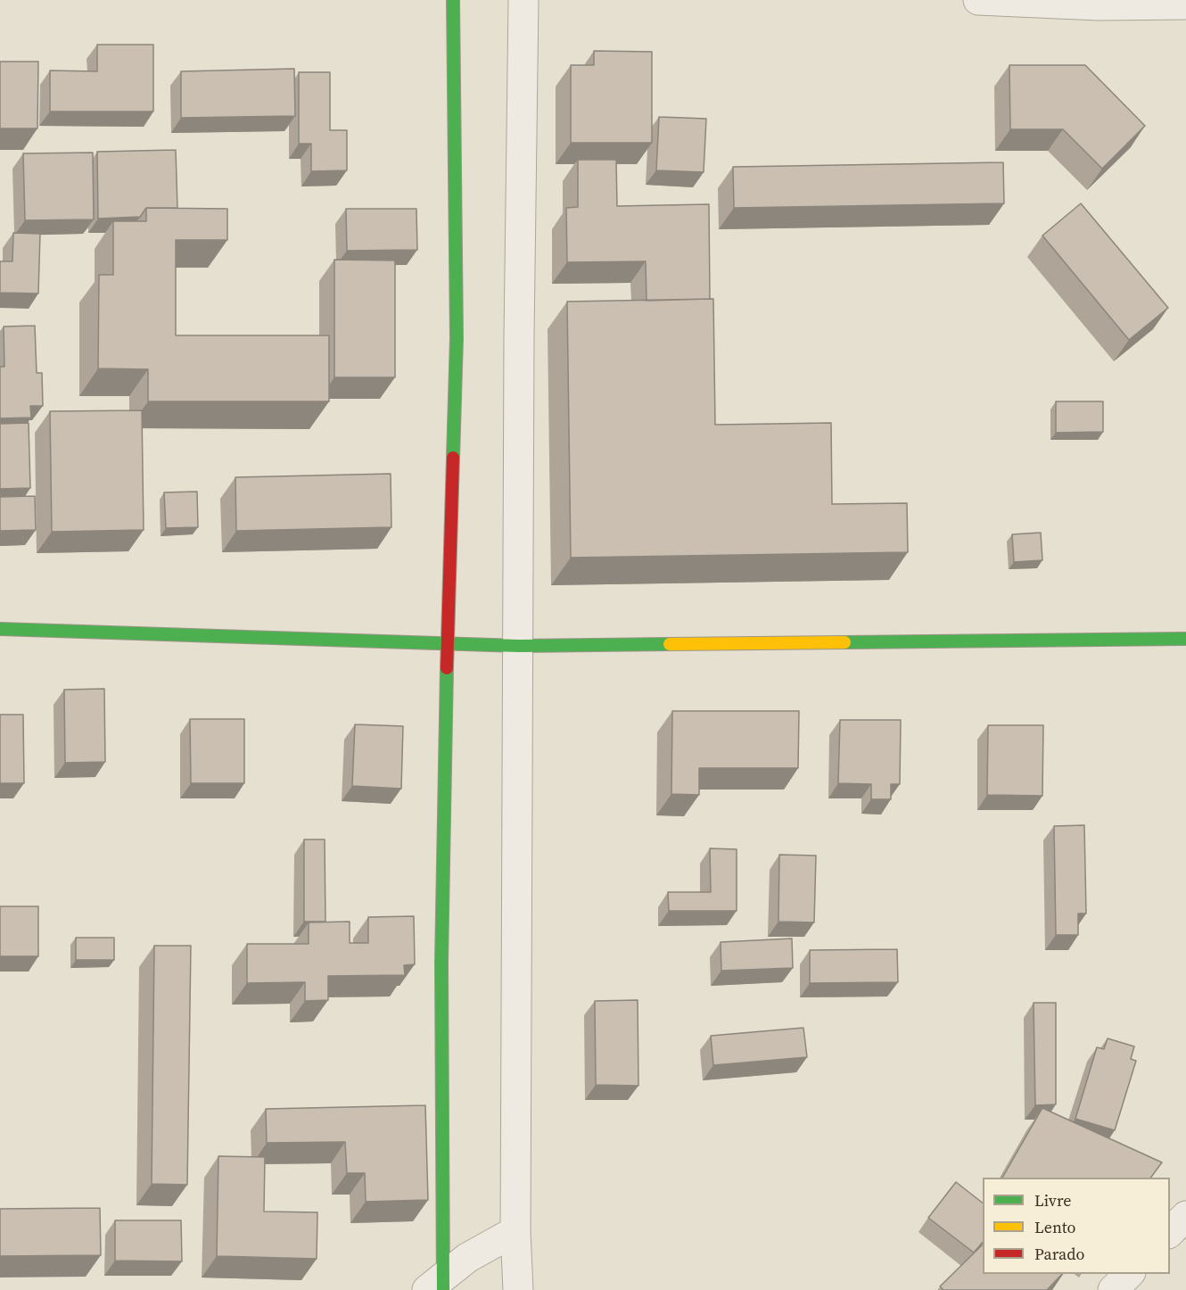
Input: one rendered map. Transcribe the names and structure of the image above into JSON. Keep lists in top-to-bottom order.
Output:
{
  "legend": ["Livre", "Lento", "Parado"]
}
